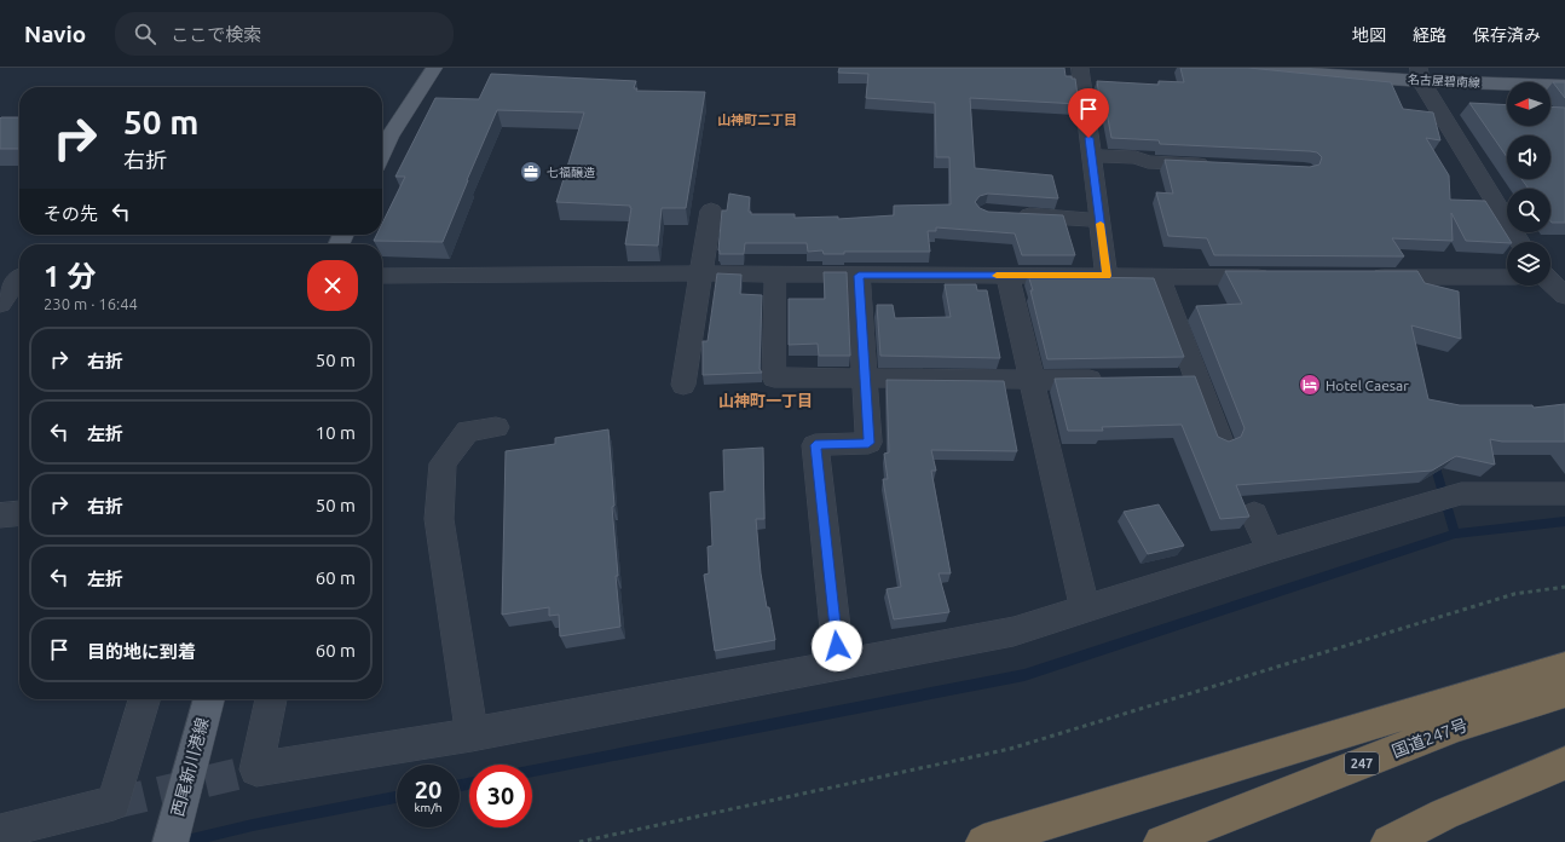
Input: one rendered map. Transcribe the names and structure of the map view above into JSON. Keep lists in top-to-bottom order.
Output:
{
  "streets": {
    "highway": ["国道247号", "247"],
    "main road": ["名古屋碧南線", "西尾新川港線"]
  },
  "districts": ["山神町二丁目", "山神町一丁目"],
  "places": {
    "office": ["七福醸造"],
    "hotel": ["Hotel Caesar"]
  },
  "north": "left",
  "page": {
    "header": "Navio",
    "search": "ここで検索",
    "nav": ["地図", "経路", "保存済み"],
    "turn": ["50 m", "右折"],
    "then": "その先",
    "heading": ["1 分", "230 m · 16:44"],
    "list": [
      {
        "name": "右折",
        "value": "50 m"
      },
      {
        "name": "左折",
        "value": "10 m"
      },
      {
        "name": "右折",
        "value": "50 m"
      },
      {
        "name": "左折",
        "value": "60 m"
      },
      {
        "name": "目的地に到着",
        "value": "60 m"
      }
    ],
    "speed": "20 km/h",
    "limit": "30"
  }
}
